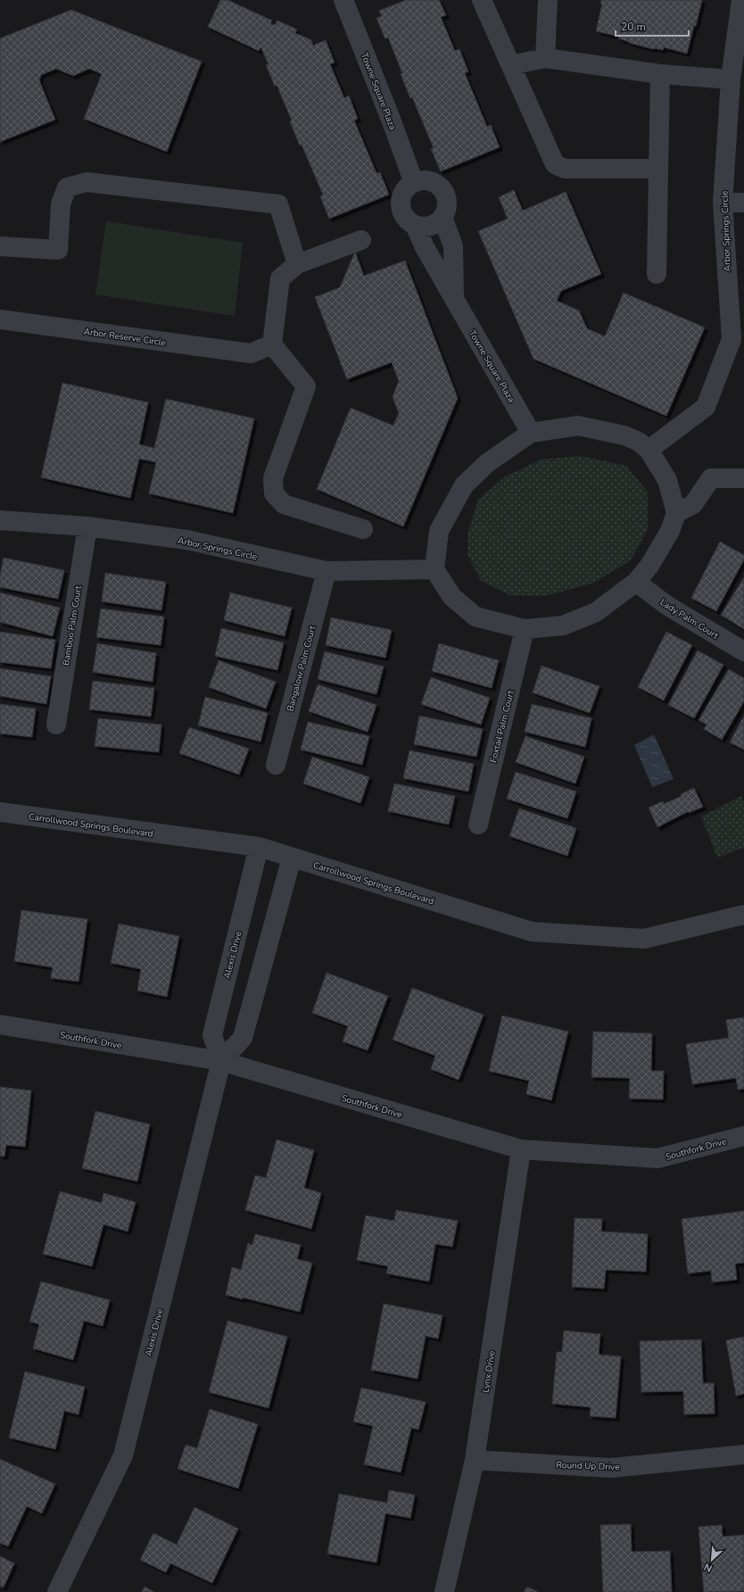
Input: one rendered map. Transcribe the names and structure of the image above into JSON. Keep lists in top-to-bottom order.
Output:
{
  "streets": {
    "street": [
      "Towne Square Plaza",
      "Arbor Springs Circle",
      "Arbor Reserve Circle",
      "Lady Palm Court",
      "Bamboo Palm Court",
      "Bangalow Palm Court",
      "Foxtail Palm Court",
      "Carrollwood Springs Boulevard",
      "Alexis Drive",
      "Southfork Drive",
      "Lynx Drive",
      "Round Up Drive"
    ]
  },
  "crossings": [
    ["Arbor Springs Circle", "Bamboo Palm Court"],
    ["Arbor Springs Circle", "Bangalow Palm Court"],
    ["Carrollwood Springs Boulevard", "Alexis Drive"],
    ["Alexis Drive", "Southfork Drive"],
    ["Southfork Drive", "Lynx Drive"],
    ["Lynx Drive", "Round Up Drive"]
  ],
  "scale_bar": "20 m",
  "north": "bottom left"
}
